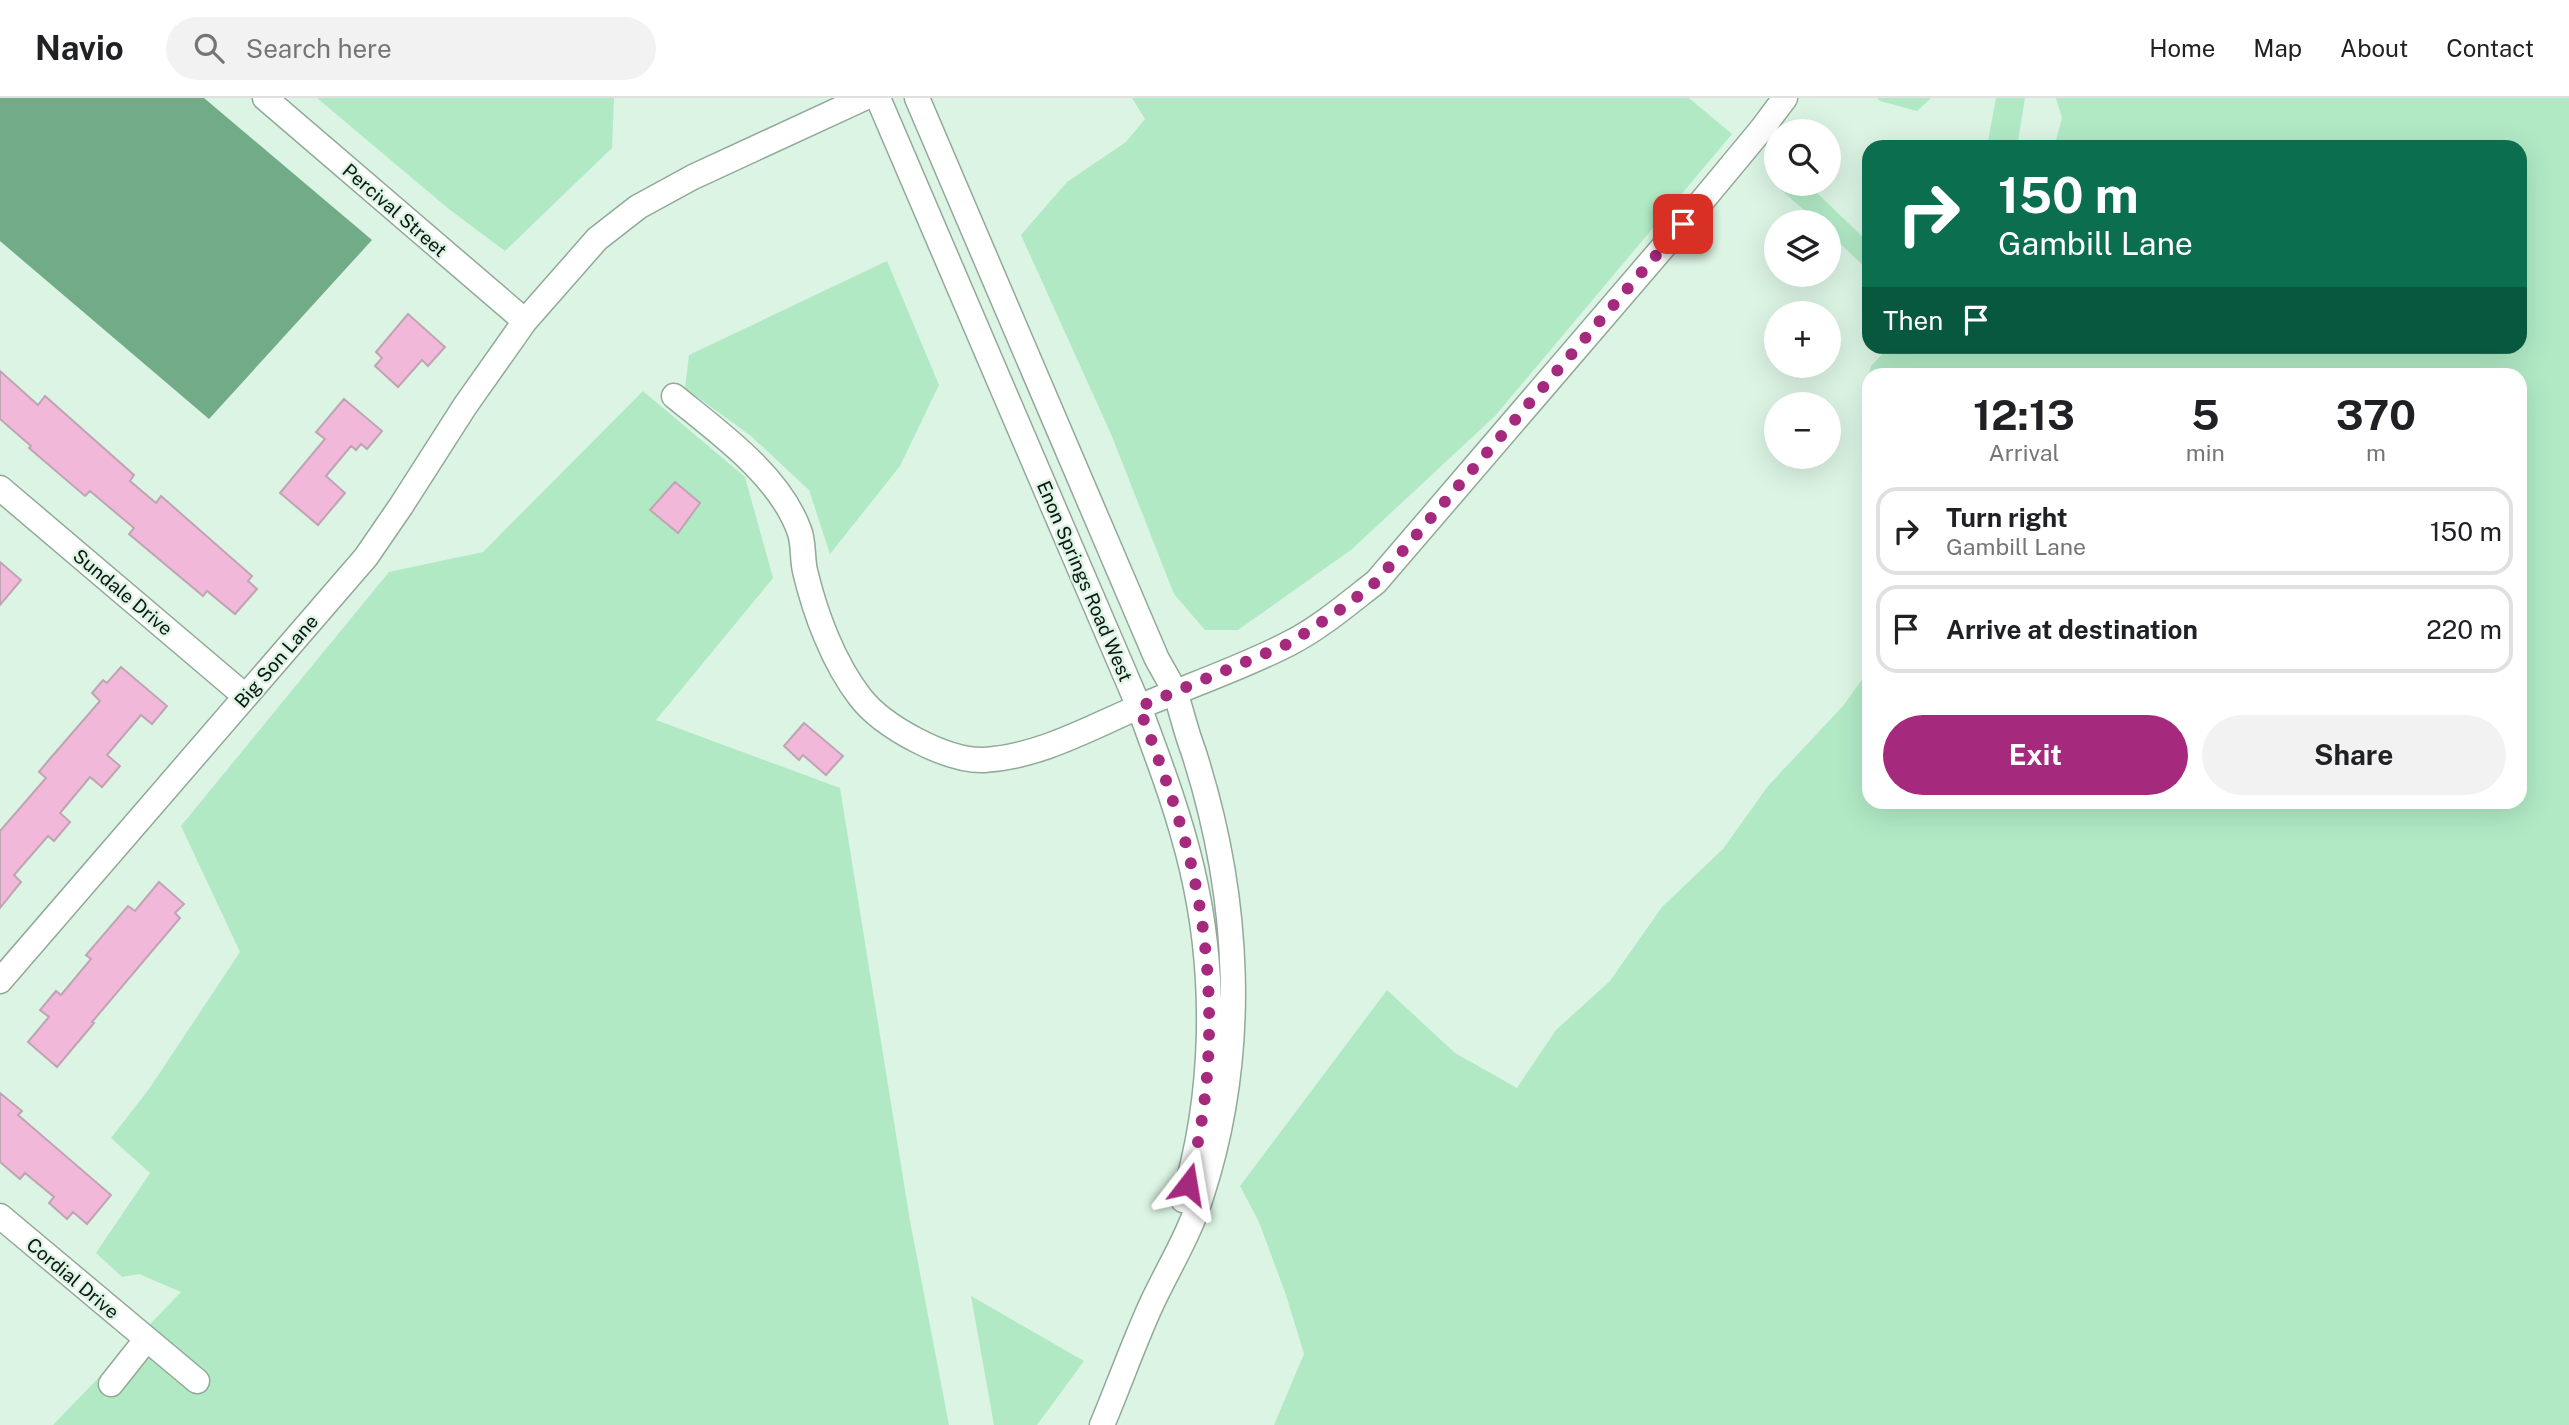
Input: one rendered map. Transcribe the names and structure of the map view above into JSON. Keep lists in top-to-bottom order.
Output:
{
  "streets": {
    "street": [
      "Percival Street",
      "Enon Springs Road West",
      "Sundale Drive",
      "Big Son Lane",
      "Cordial Drive"
    ]
  },
  "crossings": [
    ["Percival Street", "Big Son Lane"],
    ["Sundale Drive", "Big Son Lane"]
  ],
  "page": {
    "header": "Navio",
    "search": "Search here",
    "nav": [
      "Home",
      "Map",
      "About",
      "Contact"
    ],
    "map_buttons": ["+", "−"],
    "turn": ["150 m", "Gambill Lane"],
    "then": "Then",
    "eta": [
      "12:13",
      "Arrival",
      "5",
      "min",
      "370",
      "m"
    ],
    "list": [
      {
        "name": "Turn right",
        "note": "Gambill Lane",
        "value": "150 m"
      },
      {
        "name": "Arrive at destination",
        "value": "220 m"
      }
    ],
    "buttons": ["Exit", "Share"]
  }
}
